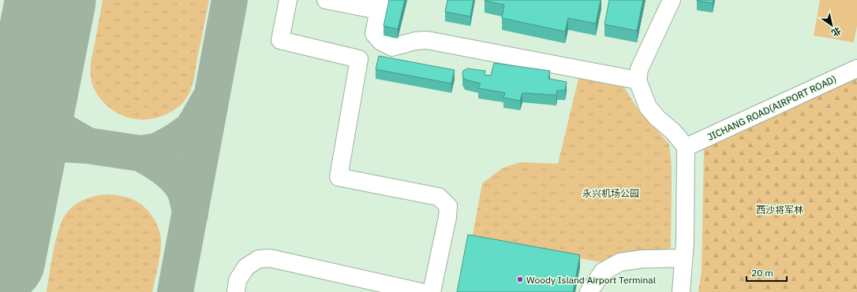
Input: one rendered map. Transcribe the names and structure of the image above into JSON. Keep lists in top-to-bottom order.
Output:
{
  "streets": {
    "street": ["JICHANG ROAD(AIRPORT ROAD)"]
  },
  "parks": ["永兴机场公园", "西沙将军林"],
  "places": ["Woody Island Airport Terminal"],
  "scale_bar": "20 m",
  "north": "bottom right"
}
